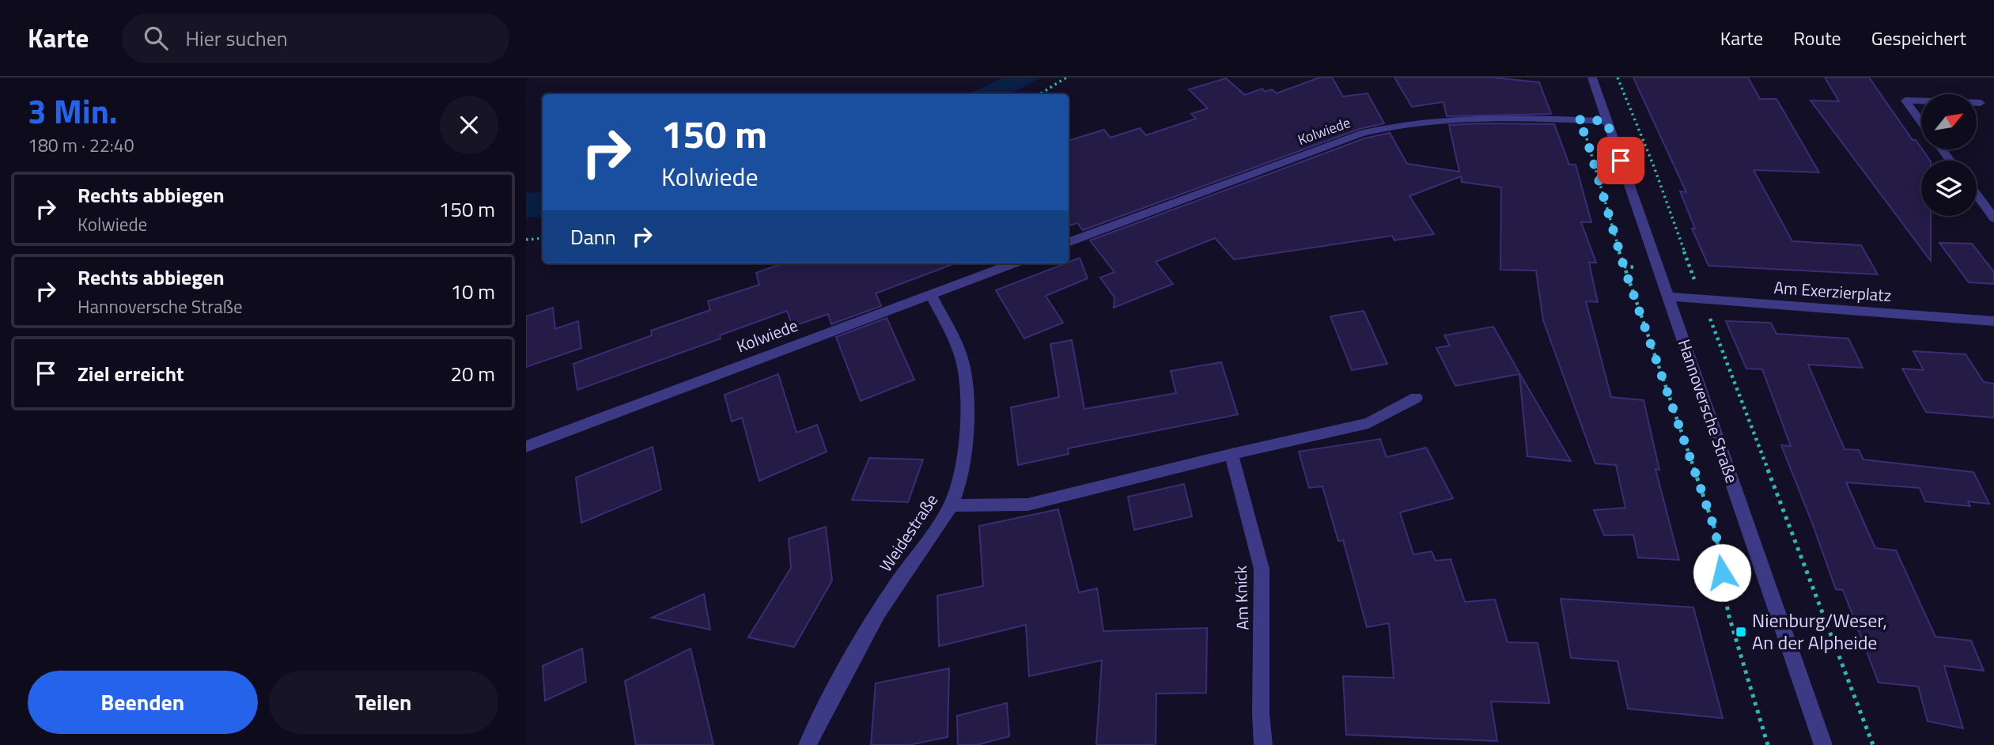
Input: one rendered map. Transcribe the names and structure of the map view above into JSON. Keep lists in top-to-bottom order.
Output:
{
  "streets": {
    "street": [
      "Kolwiede",
      "Am Exerzierplatz",
      "Hannoversche Straße",
      "Weidestraße",
      "Am Knick"
    ]
  },
  "crossings": [
    ["Kolwiede", "Hannoversche Straße"],
    ["Kolwiede", "Weidestraße"],
    ["Am Exerzierplatz", "Hannoversche Straße"]
  ],
  "places": {
    "transit": ["Nienburg/Weser, An der Alpheide"]
  },
  "north": "top right",
  "page": {
    "header": "Karte",
    "search": "Hier suchen",
    "nav": ["Karte", "Route", "Gespeichert"],
    "heading": ["3 Min.", "180 m · 22:40"],
    "turn": ["150 m", "Kolwiede"],
    "list": [
      {
        "name": "Rechts abbiegen",
        "note": "Kolwiede",
        "value": "150 m"
      },
      {
        "name": "Rechts abbiegen",
        "note": "Hannoversche Straße",
        "value": "10 m"
      },
      {
        "name": "Ziel erreicht",
        "value": "20 m"
      }
    ],
    "then": "Dann",
    "buttons": ["Beenden", "Teilen"]
  }
}
